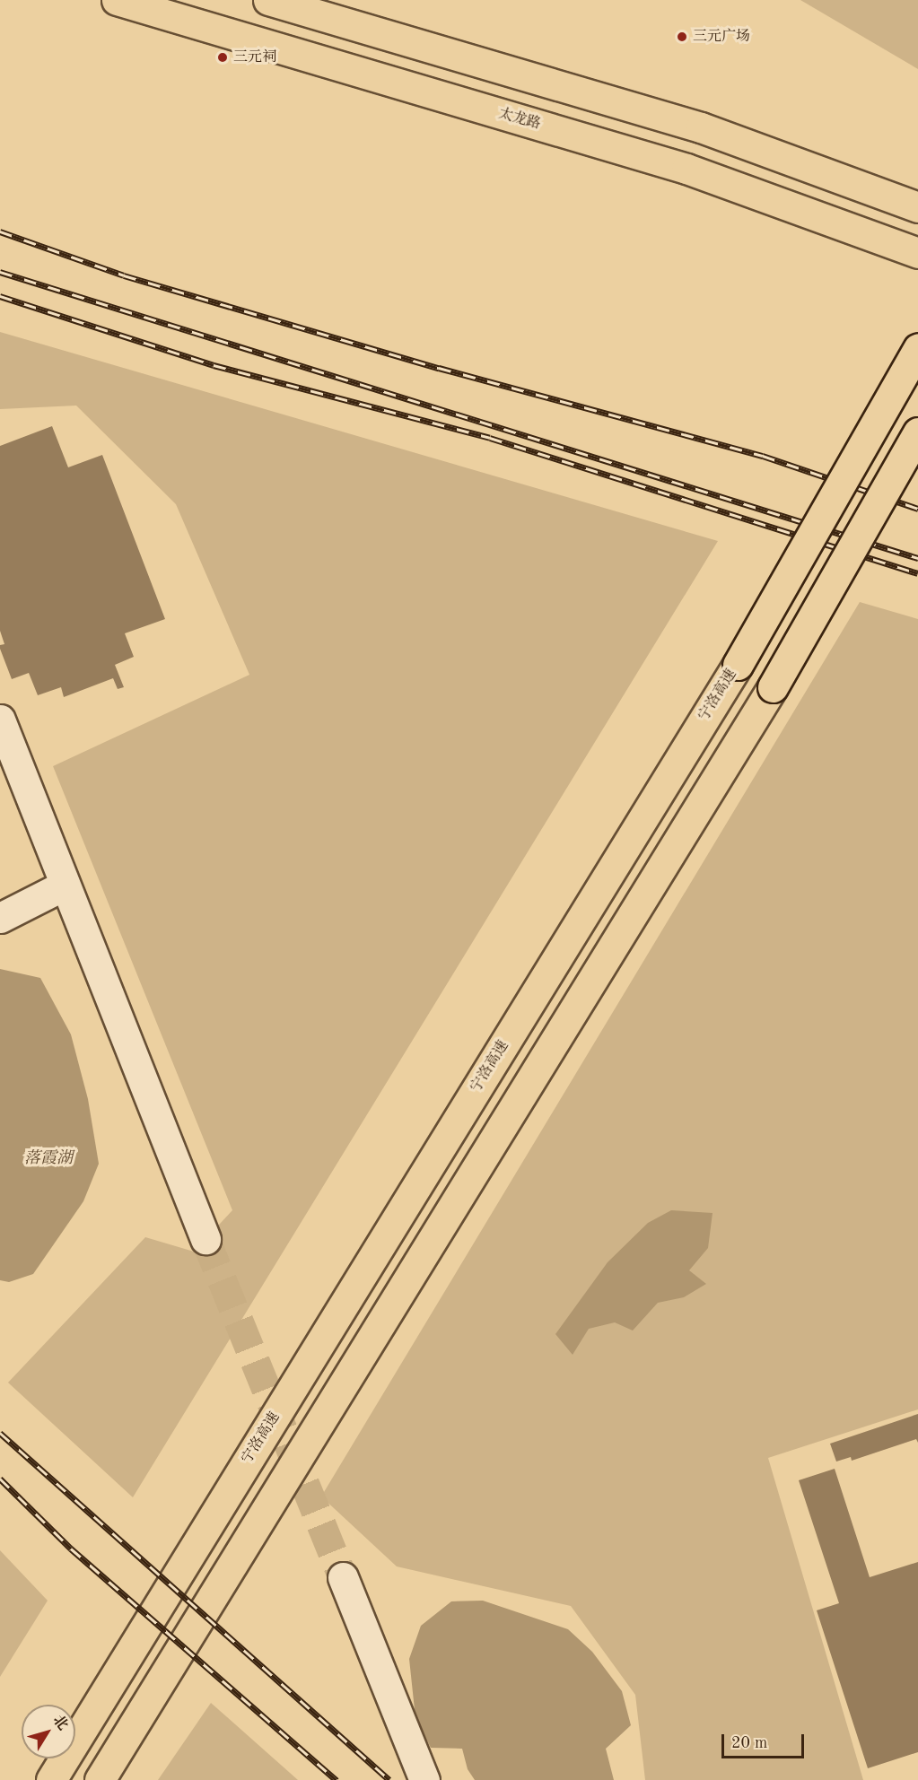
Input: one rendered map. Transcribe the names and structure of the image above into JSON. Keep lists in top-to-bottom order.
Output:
{
  "streets": {
    "main road": ["太龙路", "宁洛高速"]
  },
  "water": ["落霞湖"],
  "places": ["三元广场", "三元祠"],
  "scale_bar": "20 m",
  "north": "top right"
}
